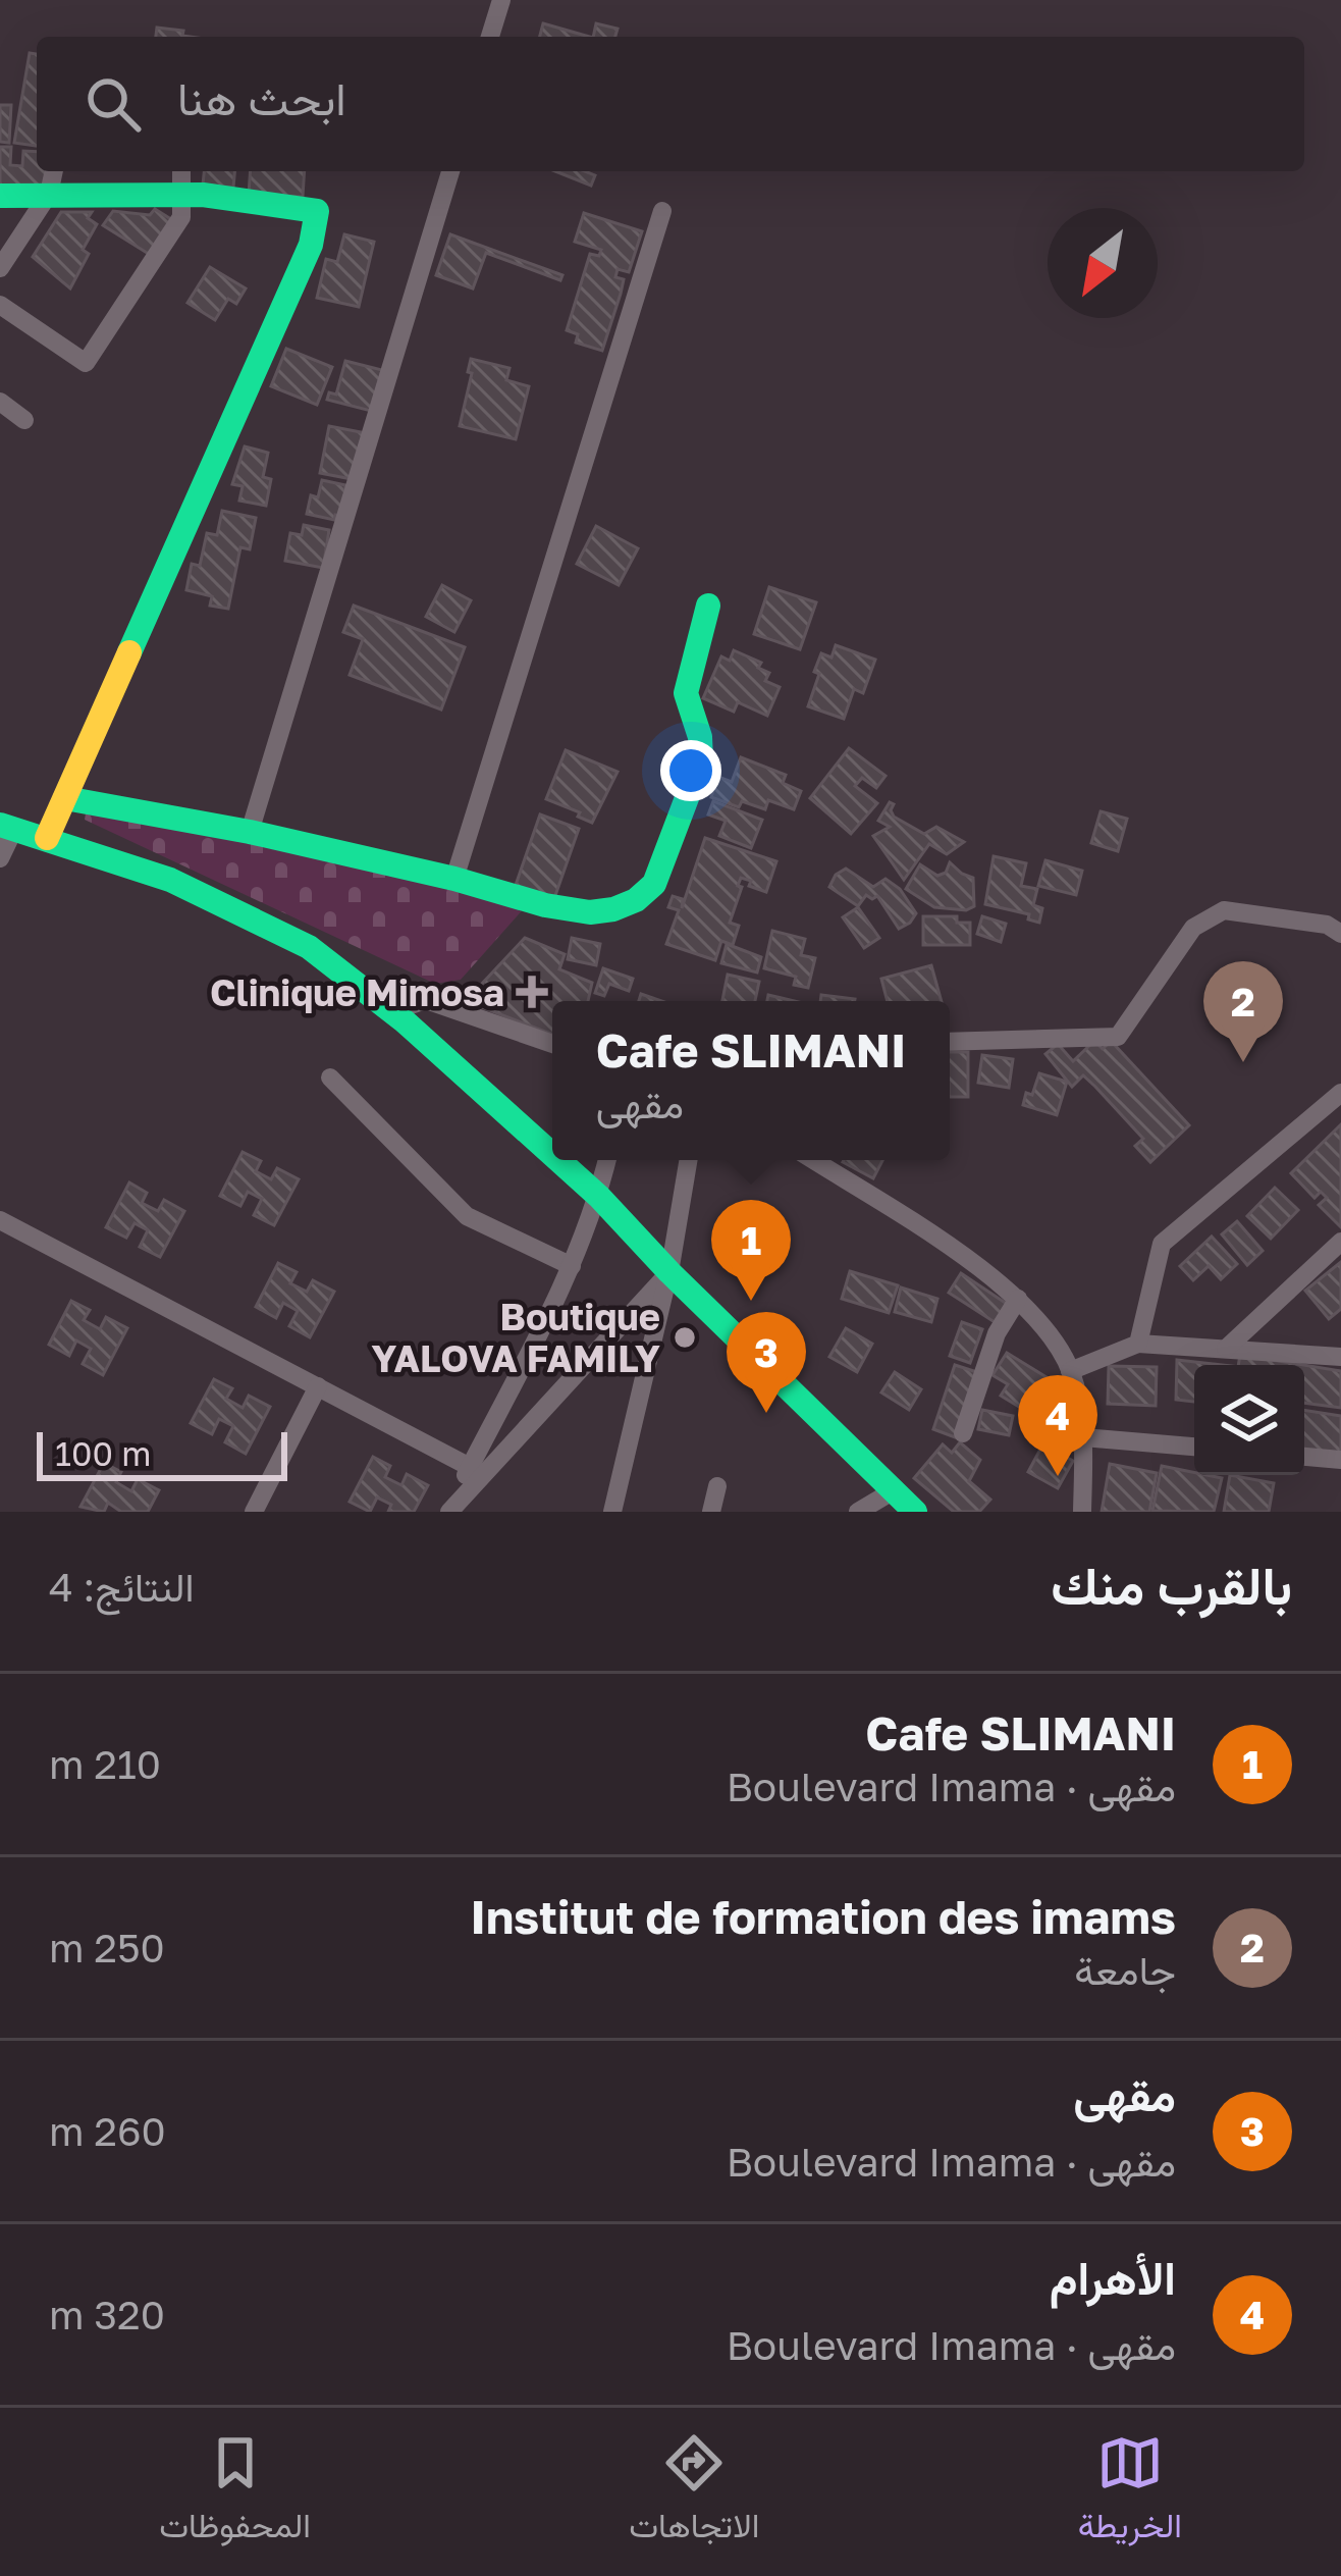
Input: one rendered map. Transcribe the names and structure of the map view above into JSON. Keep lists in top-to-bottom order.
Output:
{
  "places": {
    "health": ["Clinique Mimosa"],
    "other": ["Boutique YALOVA FAMILY"]
  },
  "scale_bar": "100 m",
  "north": "bottom left",
  "page": {
    "search": "ابحث هنا",
    "pins": [
      "2",
      "1",
      "3",
      "4"
    ],
    "popup": ["Cafe SLIMANI", "مقهى"],
    "scale": "100 m",
    "heading": ["بالقرب منك", "النتائج: 4"],
    "list": [
      {
        "mark": "1",
        "name": "Cafe SLIMANI",
        "note": "مقهى · Boulevard Imama",
        "value": "210 m"
      },
      {
        "mark": "2",
        "name": "Institut de formation des imams",
        "note": "جامعة",
        "value": "250 m"
      },
      {
        "mark": "3",
        "name": "مقهى",
        "note": "مقهى · Boulevard Imama",
        "value": "260 m"
      },
      {
        "mark": "4",
        "name": "الأهرام",
        "note": "مقهى · Boulevard Imama",
        "value": "320 m"
      }
    ],
    "nav": ["الخريطة", "الاتجاهات", "المحفوظات"]
  }
}
